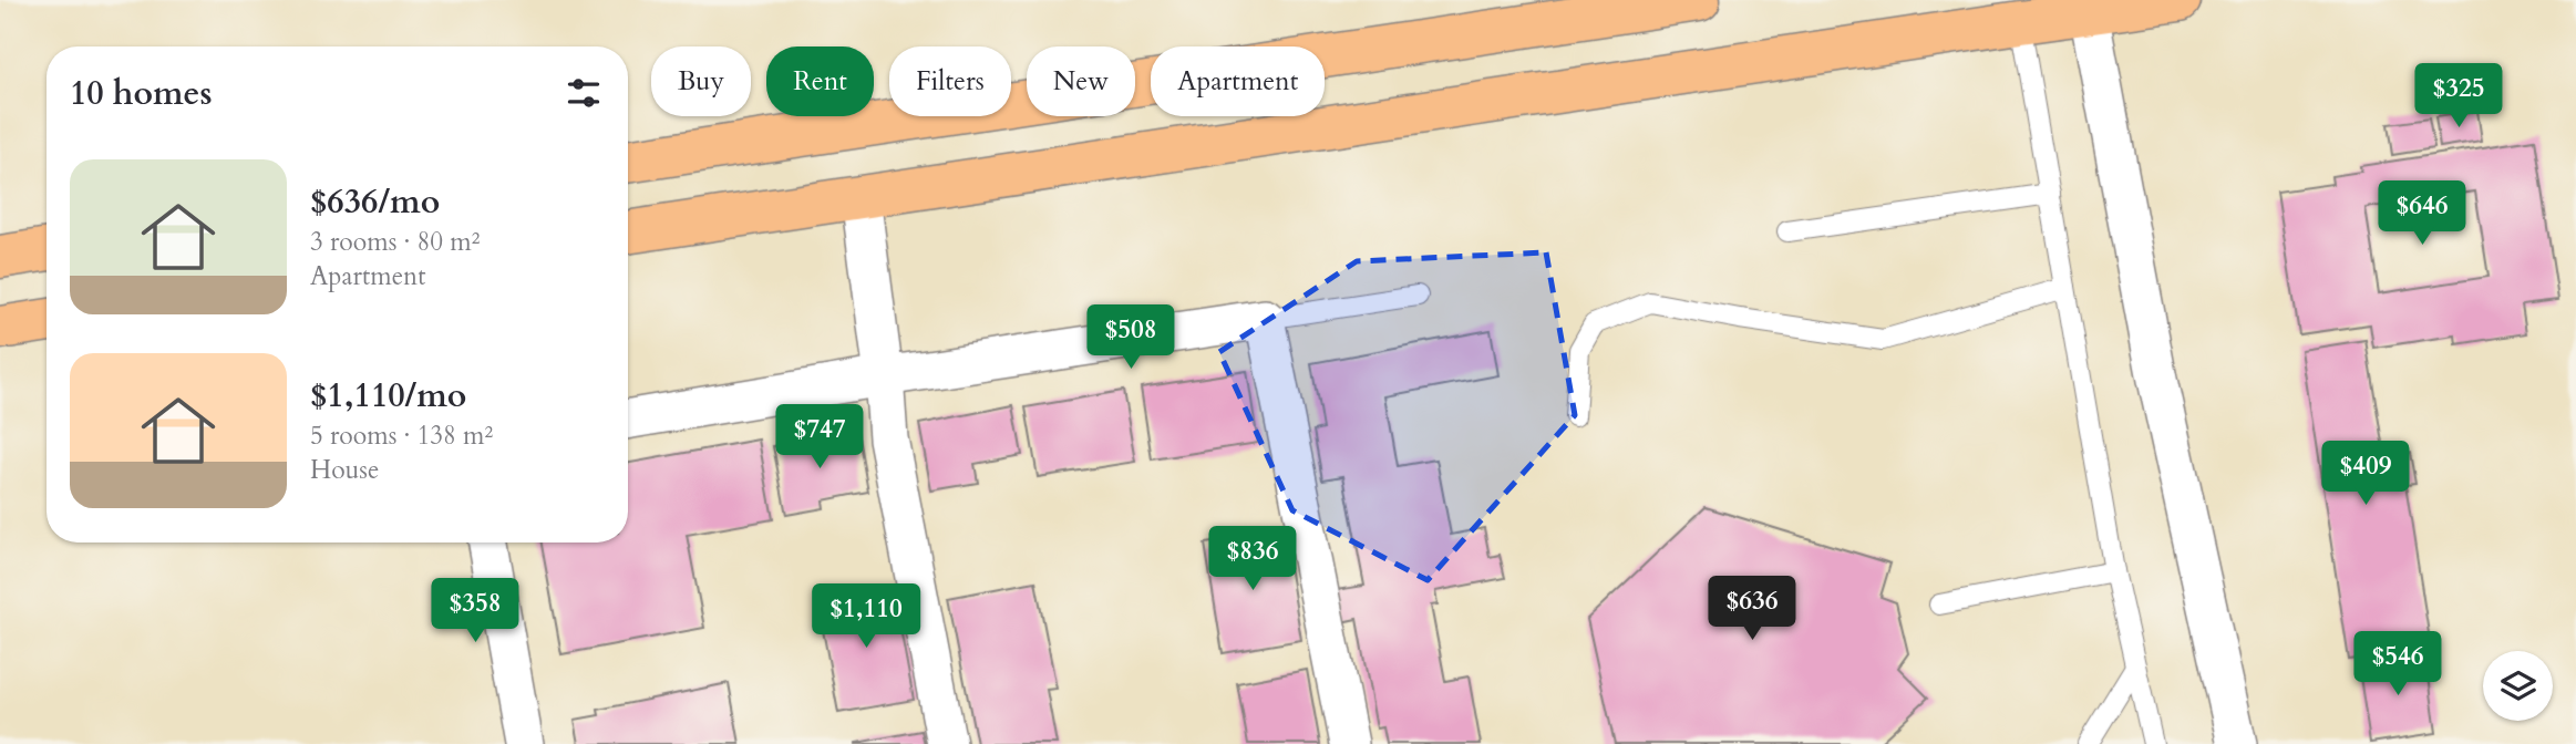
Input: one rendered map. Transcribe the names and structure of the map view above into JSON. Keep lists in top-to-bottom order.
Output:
{
  "page": {
    "chip": [
      "Buy",
      "Rent",
      "Filters",
      "New",
      "Apartment"
    ],
    "heading": "10 homes",
    "price": [
      "$325",
      "$646",
      "$508",
      "$747",
      "$409",
      "$836",
      "$636",
      "$358",
      "$1,110",
      "$546"
    ],
    "list": [
      {
        "name": "$636/mo",
        "note": "3 rooms · 80 m² · Apartment"
      },
      {
        "name": "$1,110/mo",
        "note": "5 rooms · 138 m² · House"
      }
    ]
  }
}
